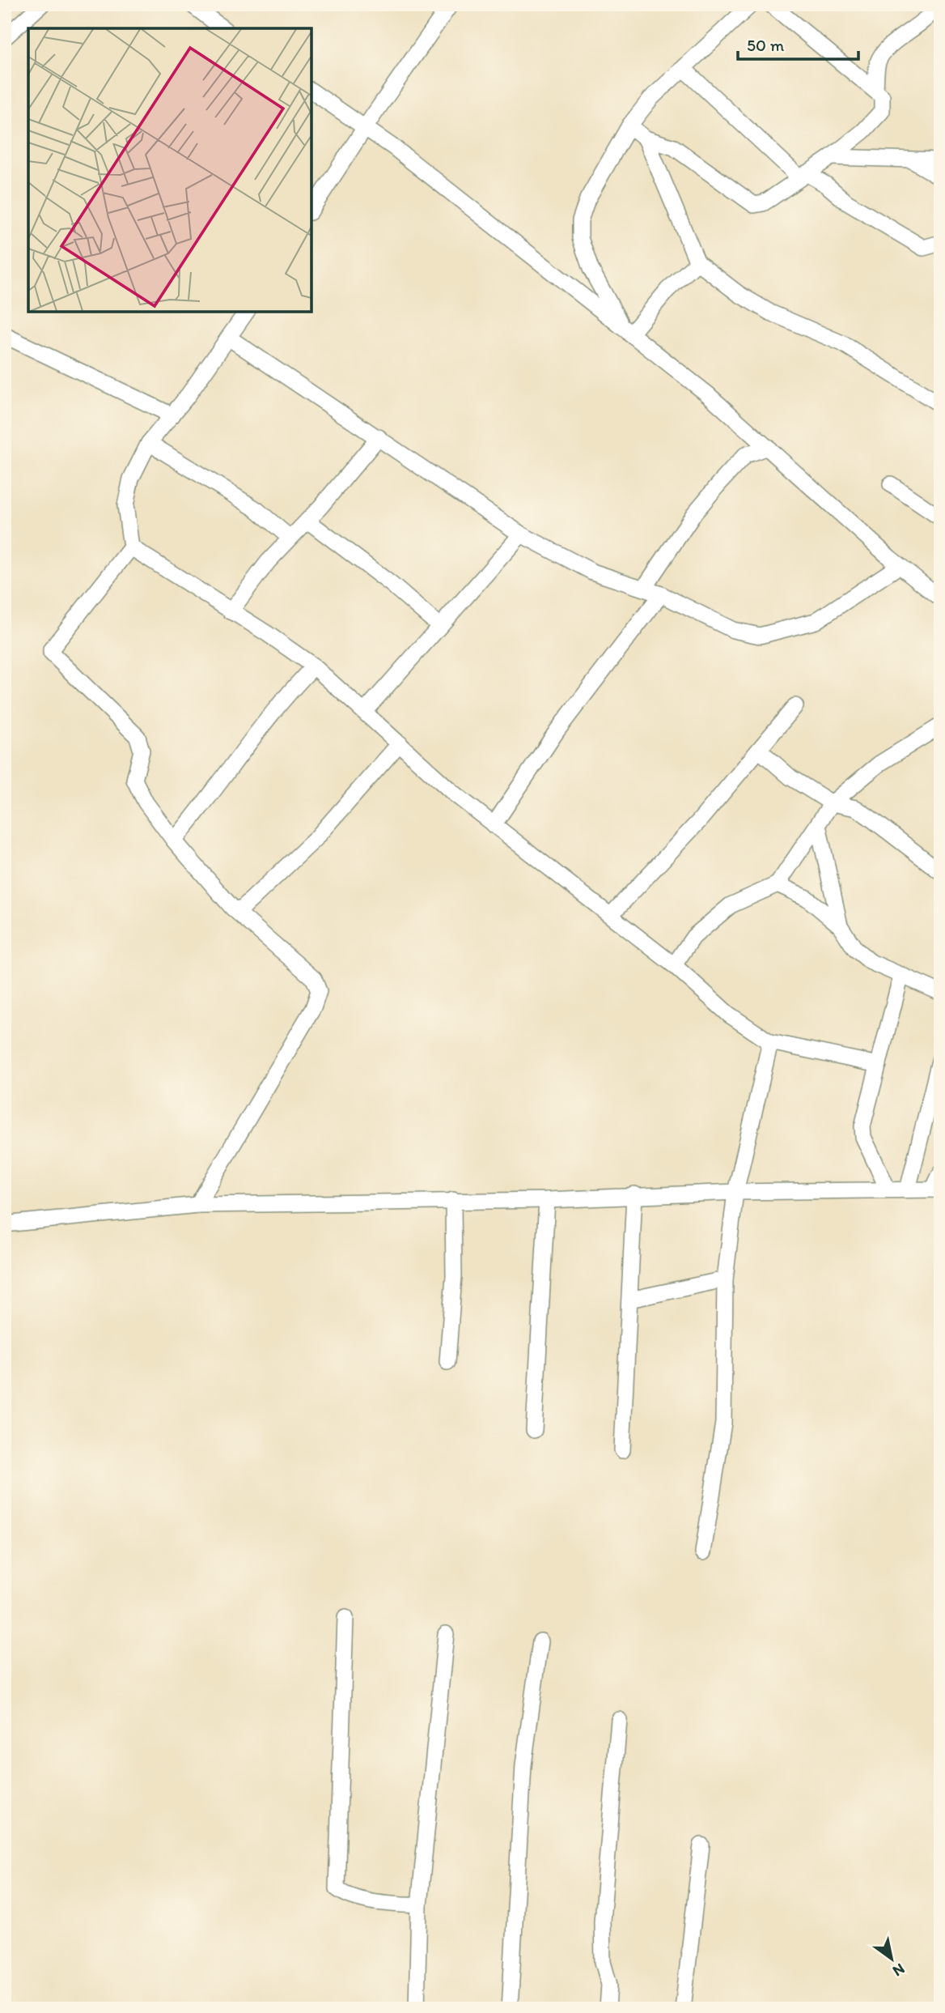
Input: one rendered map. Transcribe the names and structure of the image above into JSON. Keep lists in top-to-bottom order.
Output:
{
  "scale_bar": "50 m",
  "north": "bottom right"
}
